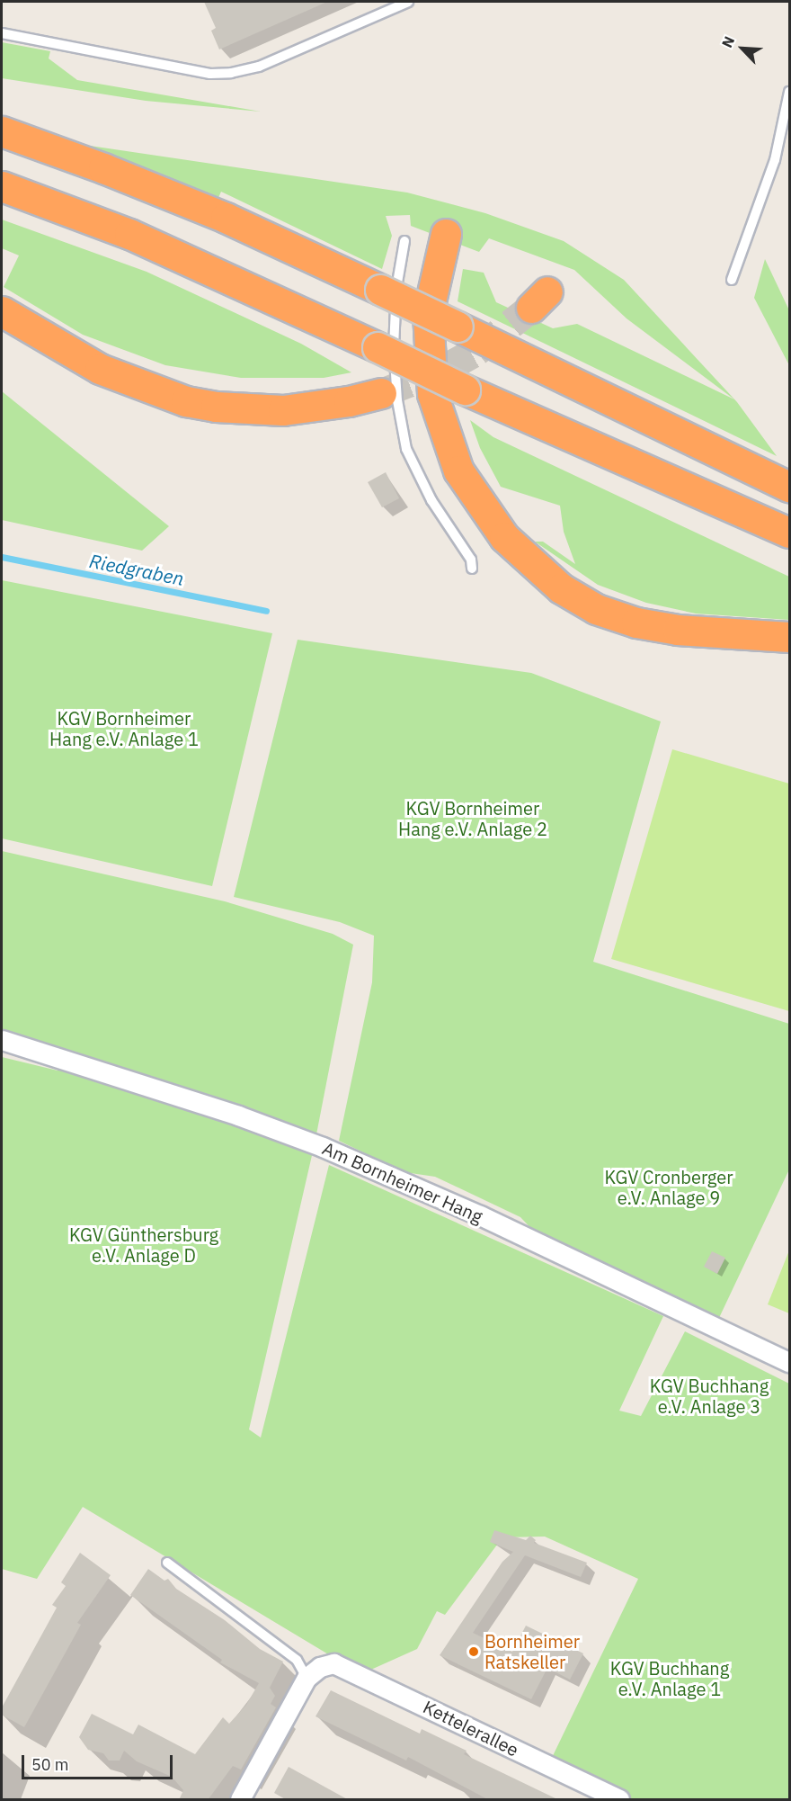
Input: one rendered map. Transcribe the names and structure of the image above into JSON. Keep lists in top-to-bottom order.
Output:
{
  "streets": {
    "street": ["Am Bornheimer Hang", "Kettelerallee"]
  },
  "water": ["Riedgraben"],
  "parks": [
    "KGV Bornheimer Hang e.V. Anlage 1",
    "KGV Bornheimer Hang e.V. Anlage 2",
    "KGV Cronberger e.V. Anlage 9",
    "KGV Günthersburg e.V. Anlage D",
    "KGV Buchhang e.V. Anlage 3",
    "KGV Buchhang e.V. Anlage 1"
  ],
  "places": ["Bornheimer Ratskeller"],
  "scale_bar": "50 m",
  "north": "top left"
}
